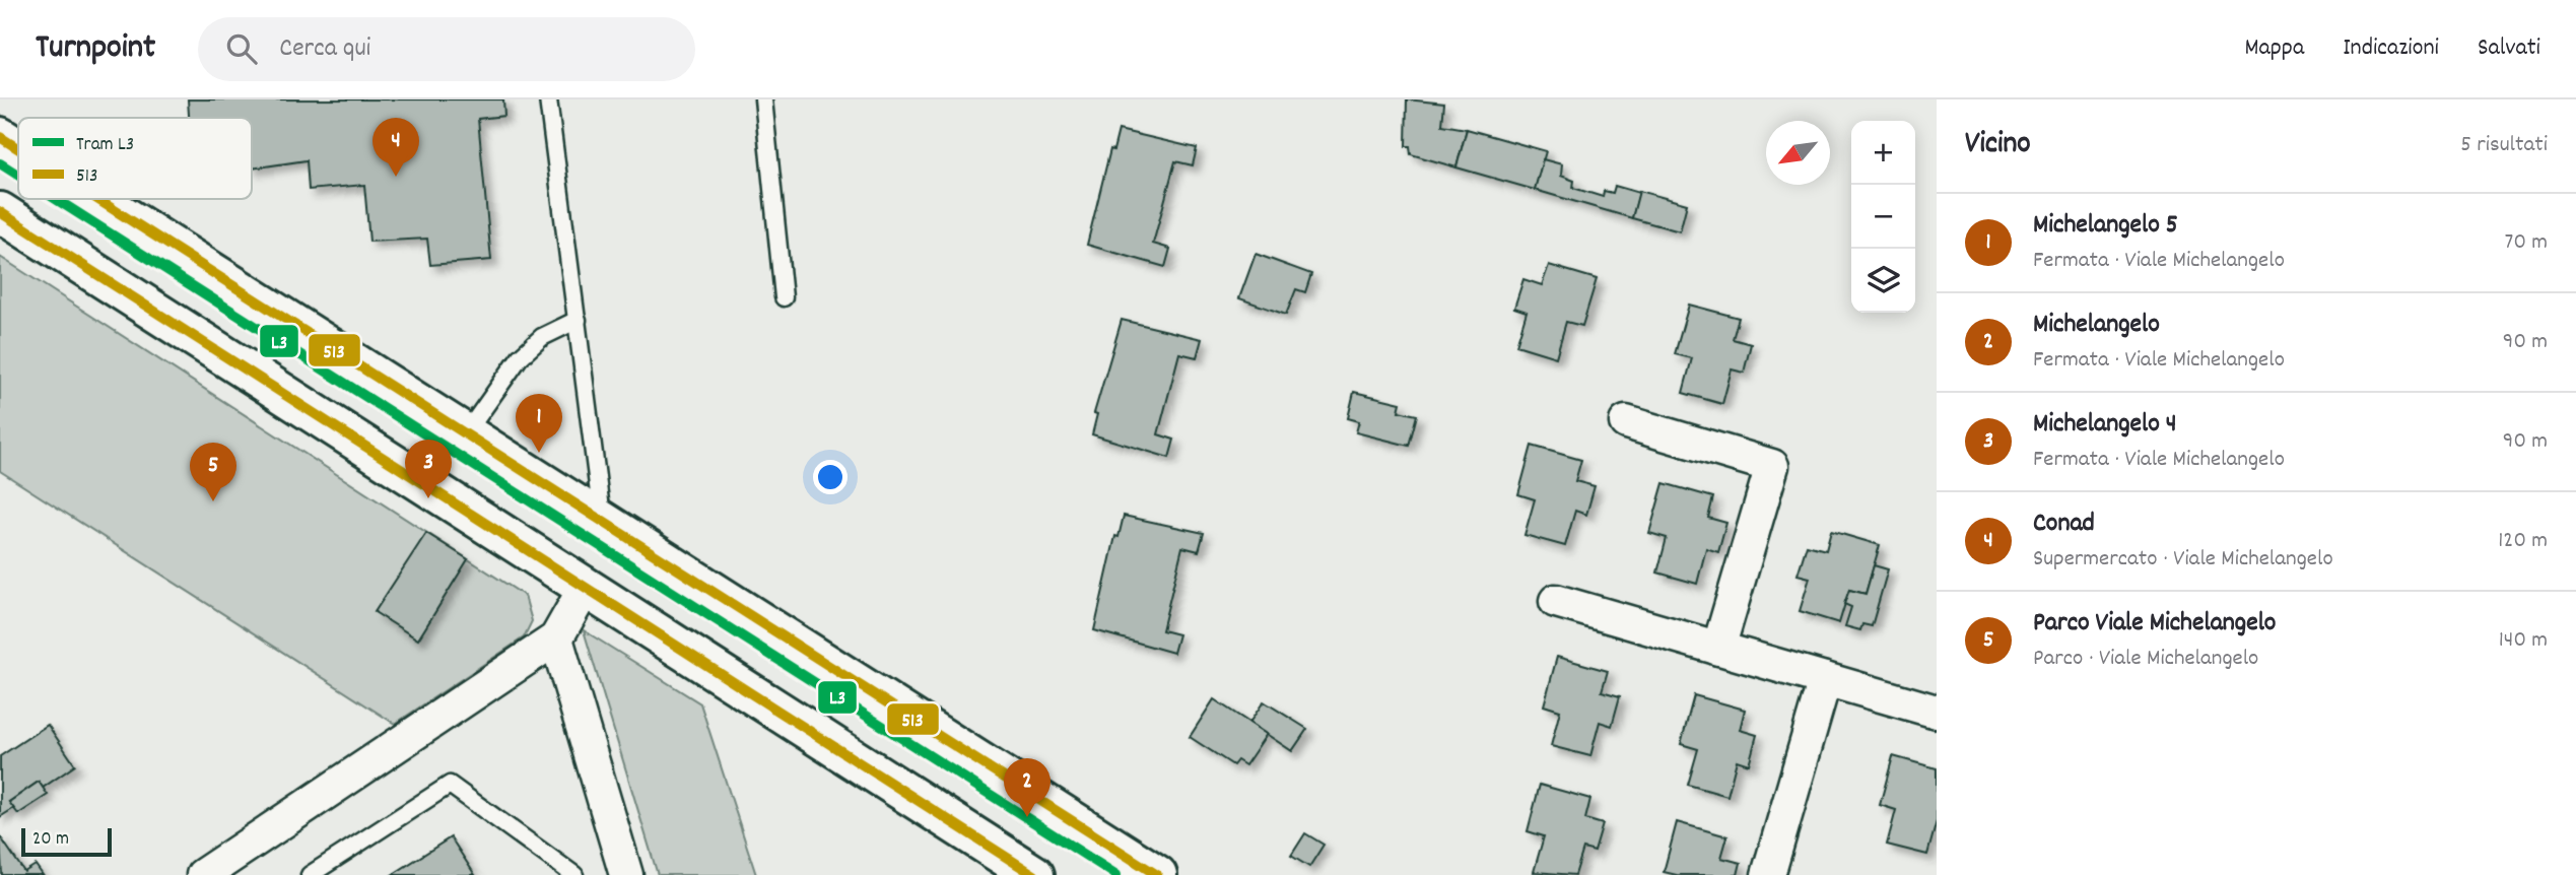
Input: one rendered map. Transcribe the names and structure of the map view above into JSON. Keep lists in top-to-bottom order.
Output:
{
  "lines": ["transit line 513", "tram line L3"],
  "legend": ["Tram L3", "513"],
  "scale_bar": "20 m",
  "north": "bottom left",
  "page": {
    "header": "Turnpoint",
    "search": "Cerca qui",
    "nav": ["Mappa", "Indicazioni", "Salvati"],
    "heading": ["Vicino", "5 risultati"],
    "pins": [
      "4",
      "1",
      "3",
      "5",
      "2"
    ],
    "map_buttons": ["+", "−"],
    "list": [
      {
        "mark": "1",
        "name": "Michelangelo 5",
        "note": "Fermata · Viale Michelangelo",
        "value": "70 m"
      },
      {
        "mark": "2",
        "name": "Michelangelo",
        "note": "Fermata · Viale Michelangelo",
        "value": "90 m"
      },
      {
        "mark": "3",
        "name": "Michelangelo 4",
        "note": "Fermata · Viale Michelangelo",
        "value": "90 m"
      },
      {
        "mark": "4",
        "name": "Conad",
        "note": "Supermercato · Viale Michelangelo",
        "value": "120 m"
      },
      {
        "mark": "5",
        "name": "Parco Viale Michelangelo",
        "note": "Parco · Viale Michelangelo",
        "value": "140 m"
      }
    ],
    "scale": "20 m"
  }
}
